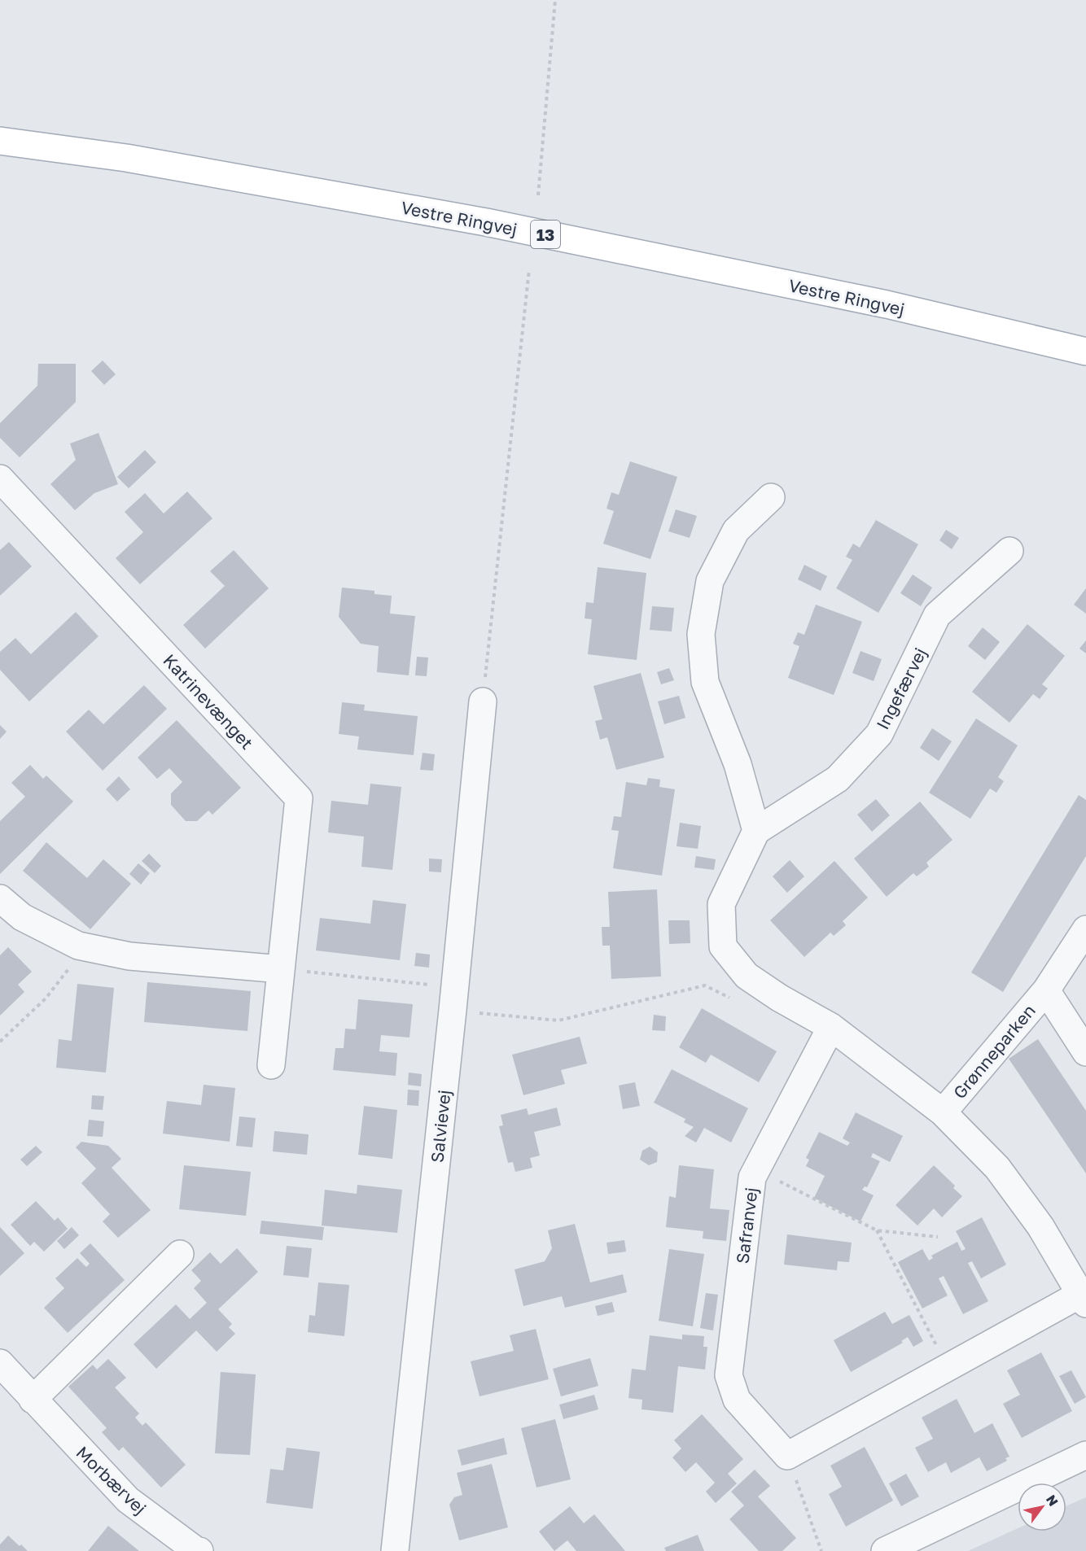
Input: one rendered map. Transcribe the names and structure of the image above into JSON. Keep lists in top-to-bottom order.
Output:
{
  "streets": {
    "main road": ["Vestre Ringvej", "13"],
    "street": [
      "Ingefærvej",
      "Katrinevænget",
      "Grønneparken",
      "Salvievej",
      "Safranvej",
      "Morbærvej"
    ]
  },
  "north": "top right"
}
